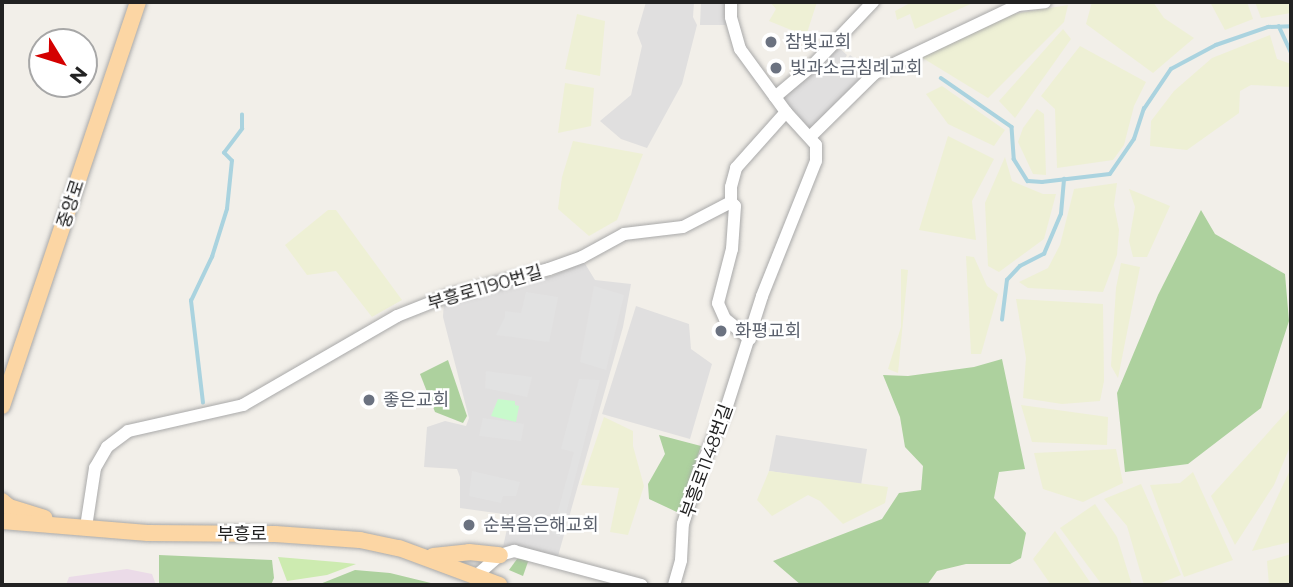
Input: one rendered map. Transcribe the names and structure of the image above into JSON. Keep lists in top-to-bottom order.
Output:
{
  "streets": {
    "main road": ["중앙로", "부흥로"],
    "street": ["부흥로1190번길", "부흥로1148번길"]
  },
  "crossings": [
    ["부흥로1190번길", "부흥로"]
  ],
  "places": [
    "참빛교회",
    "빛과소금침례교회",
    "화평교회",
    "좋은교회",
    "순복음은해교회"
  ],
  "north": "bottom right"
}
